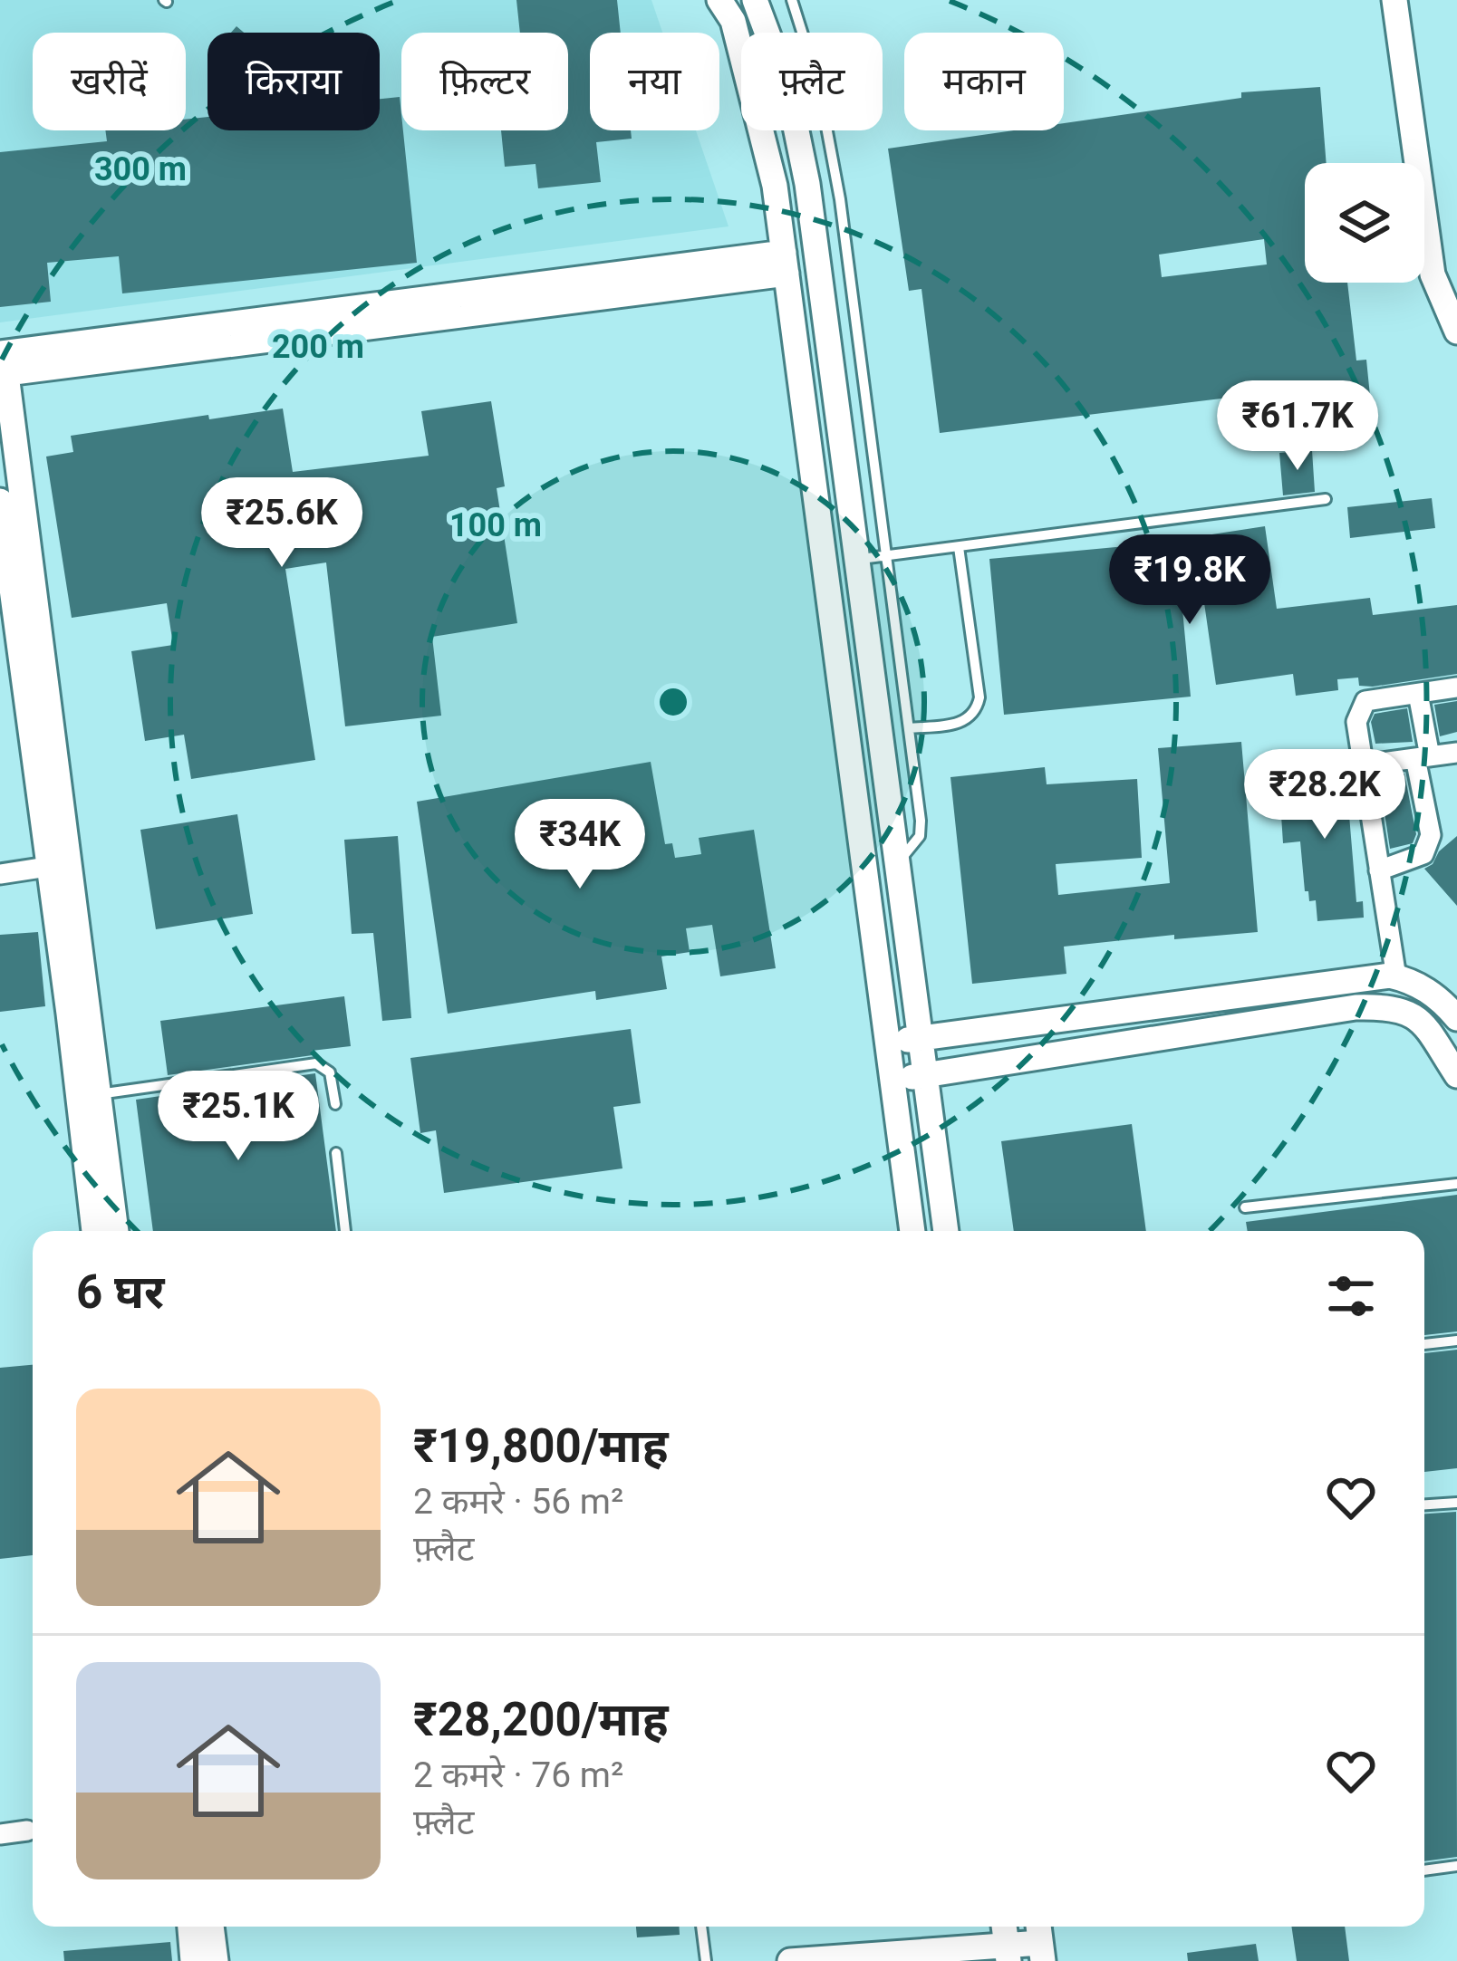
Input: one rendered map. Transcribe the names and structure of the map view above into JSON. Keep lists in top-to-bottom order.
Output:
{
  "page": {
    "chip": [
      "खरीदें",
      "किराया",
      "फ़िल्टर",
      "नया",
      "फ़्लैट",
      "मकान"
    ],
    "price": [
      "₹61.7K",
      "₹25.6K",
      "₹19.8K",
      "₹28.2K",
      "₹34K",
      "₹25.1K"
    ],
    "heading": "6 घर",
    "list": [
      {
        "name": "₹19,800/माह",
        "note": "2 कमरे · 56 m² · फ़्लैट"
      },
      {
        "name": "₹28,200/माह",
        "note": "2 कमरे · 76 m² · फ़्लैट"
      }
    ]
  },
  "rings": ["300 m", "200 m", "100 m"]
}
